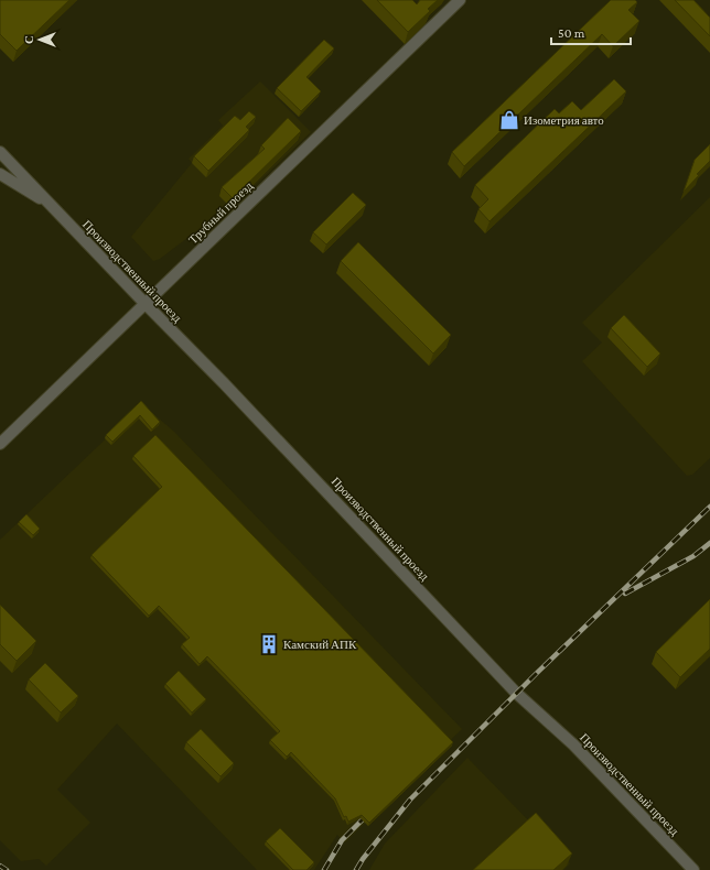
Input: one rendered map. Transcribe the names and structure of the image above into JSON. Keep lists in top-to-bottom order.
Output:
{
  "streets": {
    "street": ["Трубный проезд", "Производственный проезд"]
  },
  "crossings": [
    ["Трубный проезд", "Производственный проезд"]
  ],
  "places": {
    "shop": ["Изометрия авто"],
    "building": ["Камский АПК"]
  },
  "scale_bar": "50 m",
  "north": "left"
}
